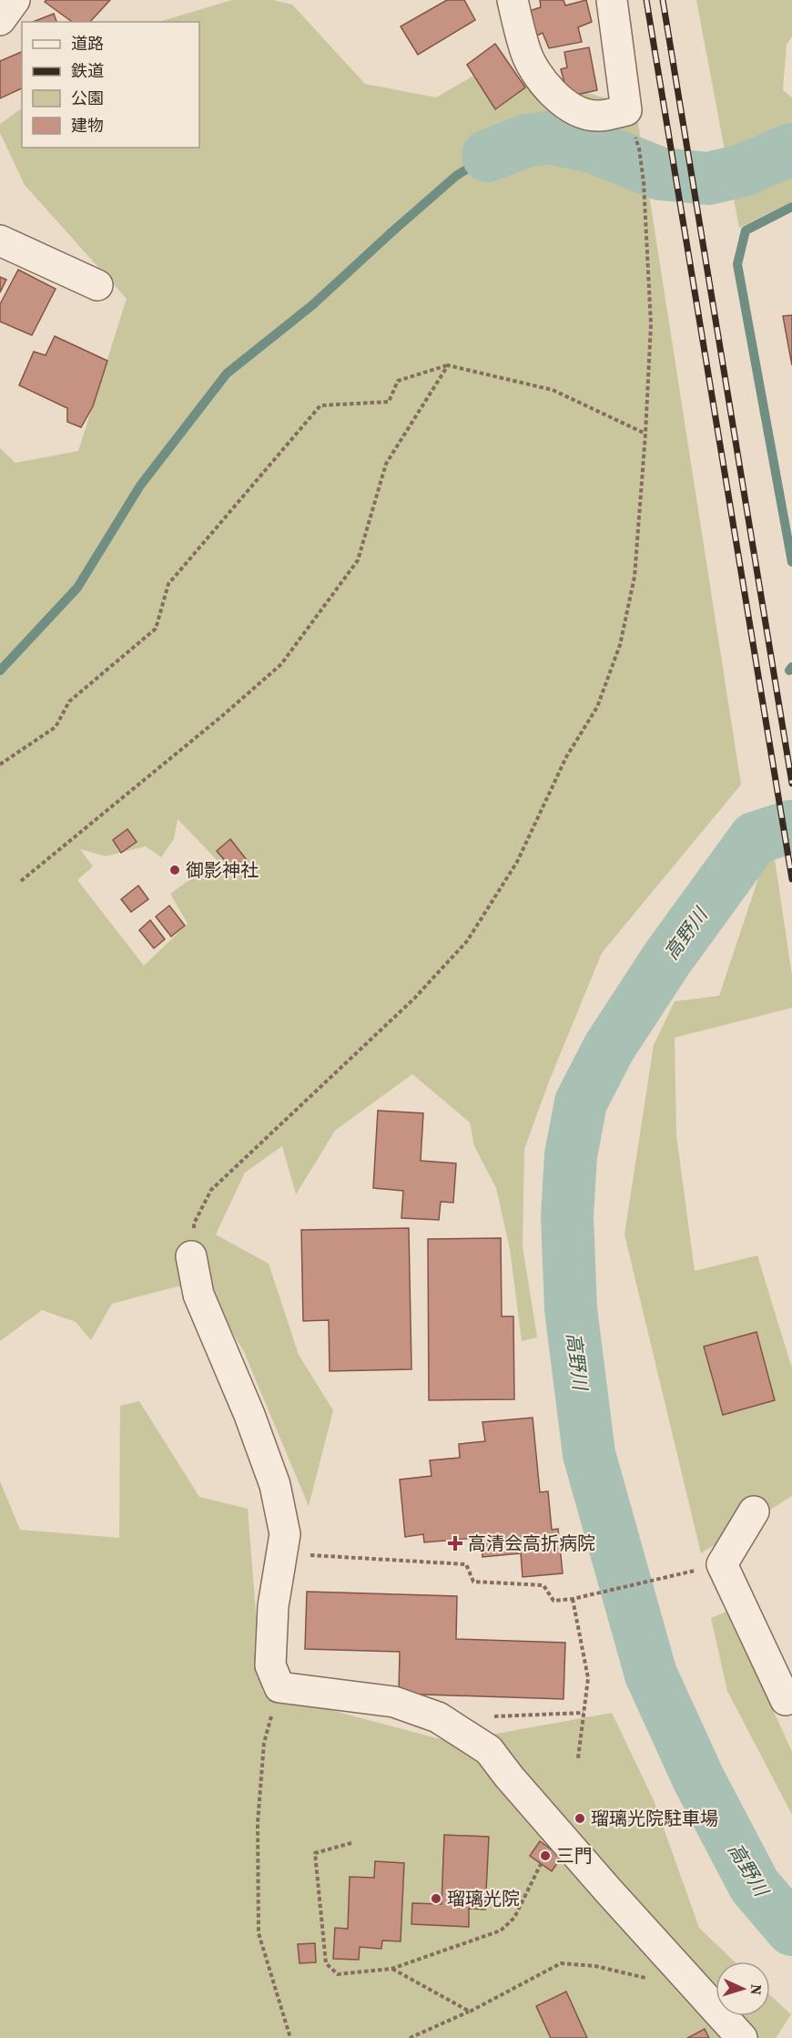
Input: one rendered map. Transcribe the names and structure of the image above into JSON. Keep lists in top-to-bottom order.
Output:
{
  "water": ["高野川"],
  "places": {
    "other": [
      "御影神社",
      "瑠璃光院駐車場",
      "三門",
      "瑠璃光院"
    ],
    "health": ["高清会高折病院"]
  },
  "legend": [
    "道路",
    "鉄道",
    "公園",
    "建物"
  ],
  "north": "right"
}
